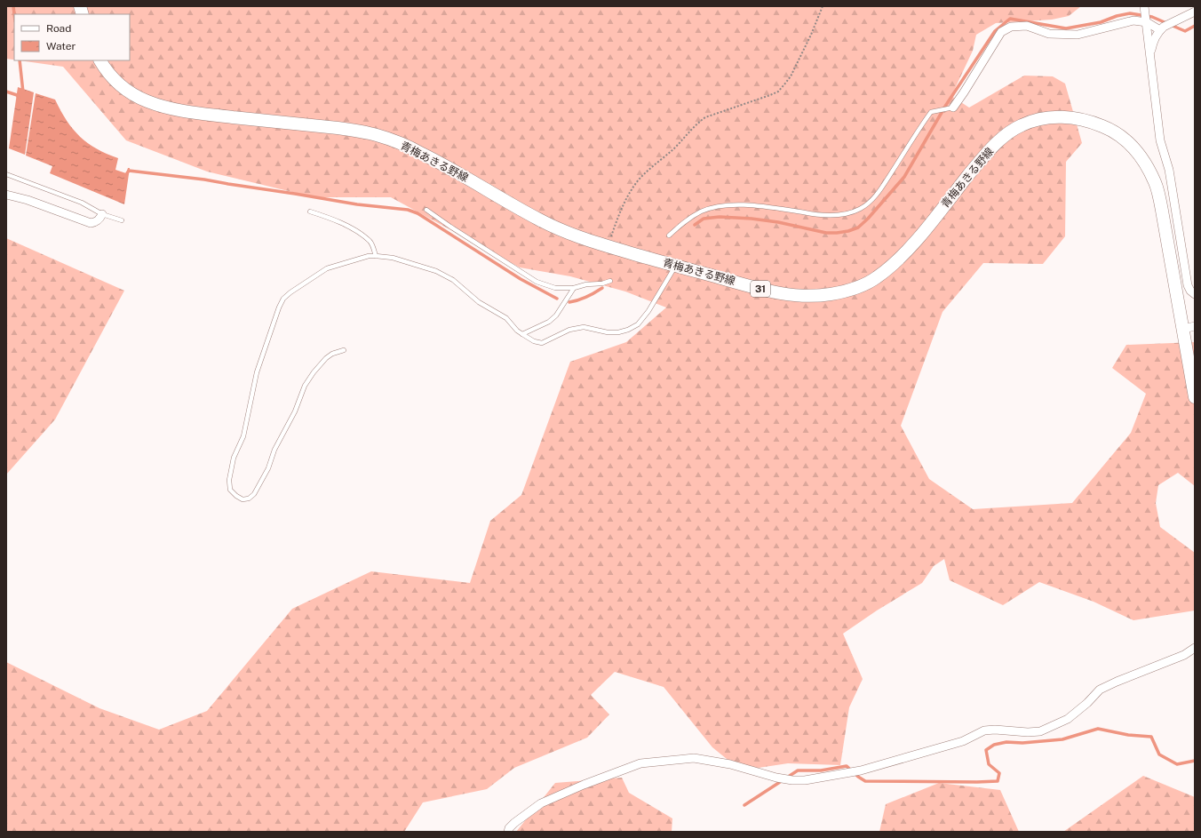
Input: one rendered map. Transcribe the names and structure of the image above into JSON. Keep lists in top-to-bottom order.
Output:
{
  "streets": {
    "main road": ["青梅あきる野線", "31"]
  },
  "legend": ["Road", "Water"]
}
